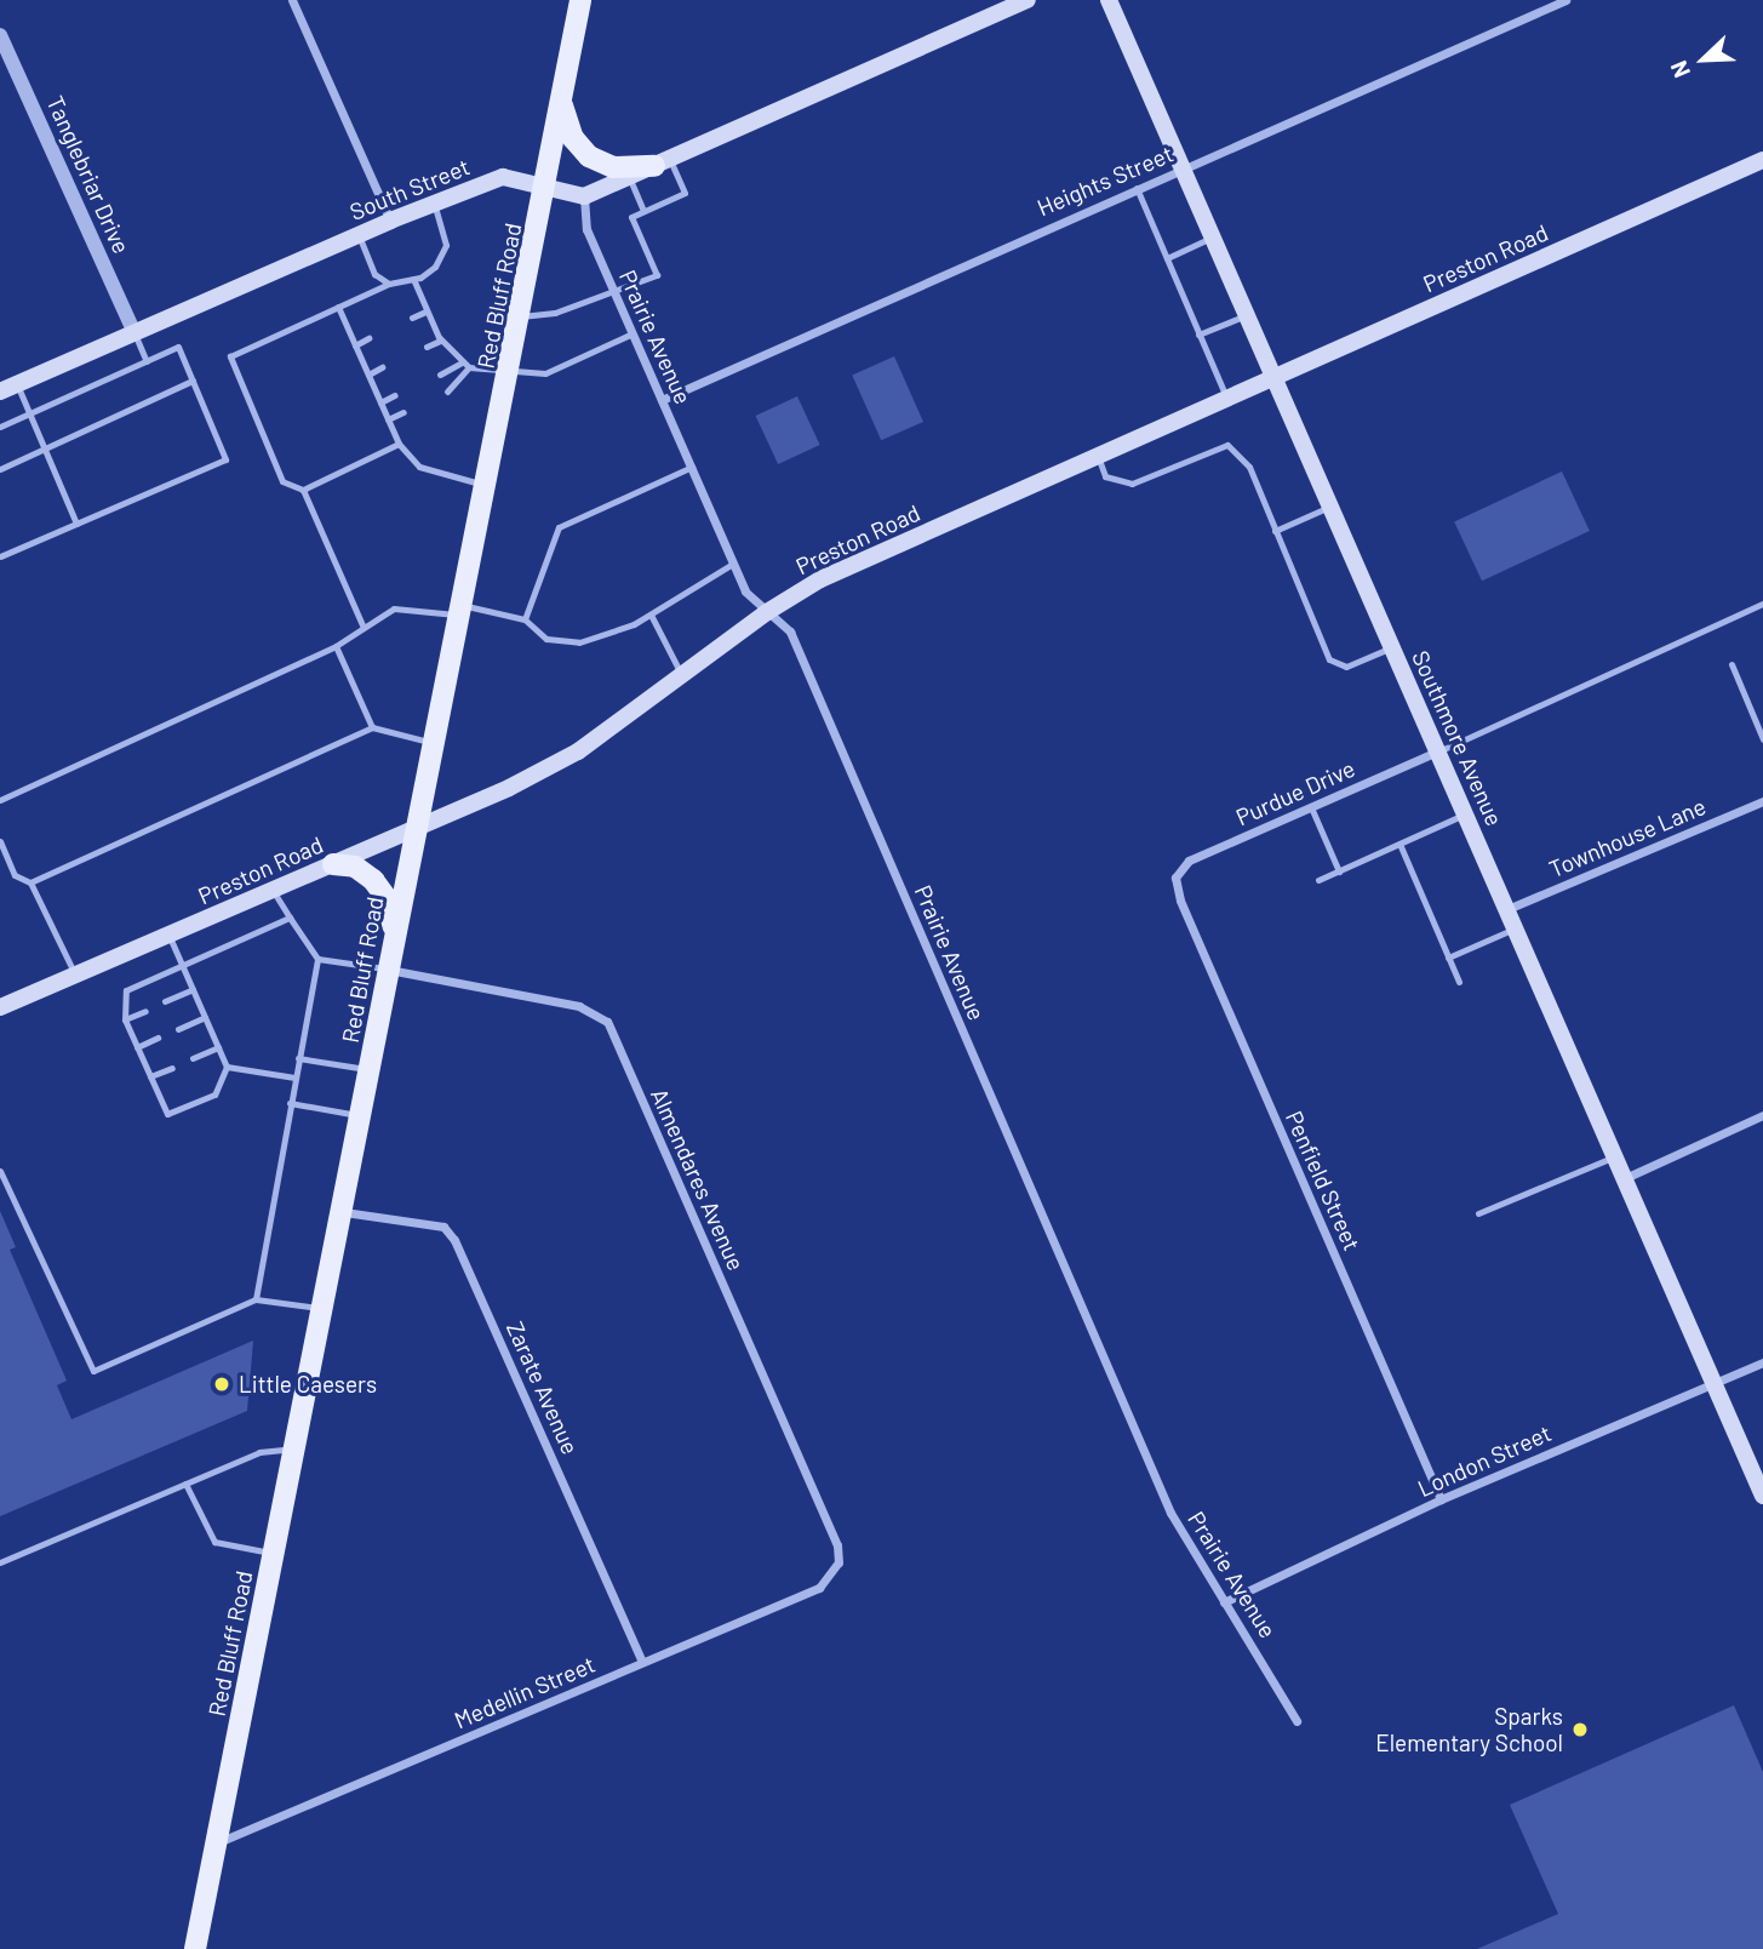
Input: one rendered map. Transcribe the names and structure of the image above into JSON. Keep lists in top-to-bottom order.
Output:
{
  "streets": {
    "main road": [
      "South Street",
      "Preston Road",
      "Red Bluff Road",
      "Southmore Avenue"
    ],
    "street": [
      "Tanglebriar Drive",
      "Heights Street",
      "Prairie Avenue",
      "Purdue Drive",
      "Townhouse Lane",
      "Almendares Avenue",
      "Penfield Street",
      "Zarate Avenue",
      "London Street",
      "Medellin Street"
    ]
  },
  "crossings": [
    ["Tanglebriar Drive", "South Street"],
    ["Heights Street", "Prairie Avenue"],
    ["Heights Street", "Southmore Avenue"],
    ["South Street", "Red Bluff Road"],
    ["South Street", "Prairie Avenue"],
    ["Preston Road", "Red Bluff Road"],
    ["Preston Road", "Prairie Avenue"],
    ["Preston Road", "Southmore Avenue"],
    ["Red Bluff Road", "Almendares Avenue"],
    ["Red Bluff Road", "Zarate Avenue"],
    ["Red Bluff Road", "Medellin Street"],
    ["Prairie Avenue", "London Street"],
    ["Southmore Avenue", "Purdue Drive"],
    ["Southmore Avenue", "Townhouse Lane"],
    ["Southmore Avenue", "London Street"],
    ["Purdue Drive", "Penfield Street"],
    ["Almendares Avenue", "Medellin Street"],
    ["Penfield Street", "London Street"],
    ["Zarate Avenue", "Medellin Street"]
  ],
  "places": ["Little Caesers", "Sparks Elementary School"],
  "north": "bottom left"
}
